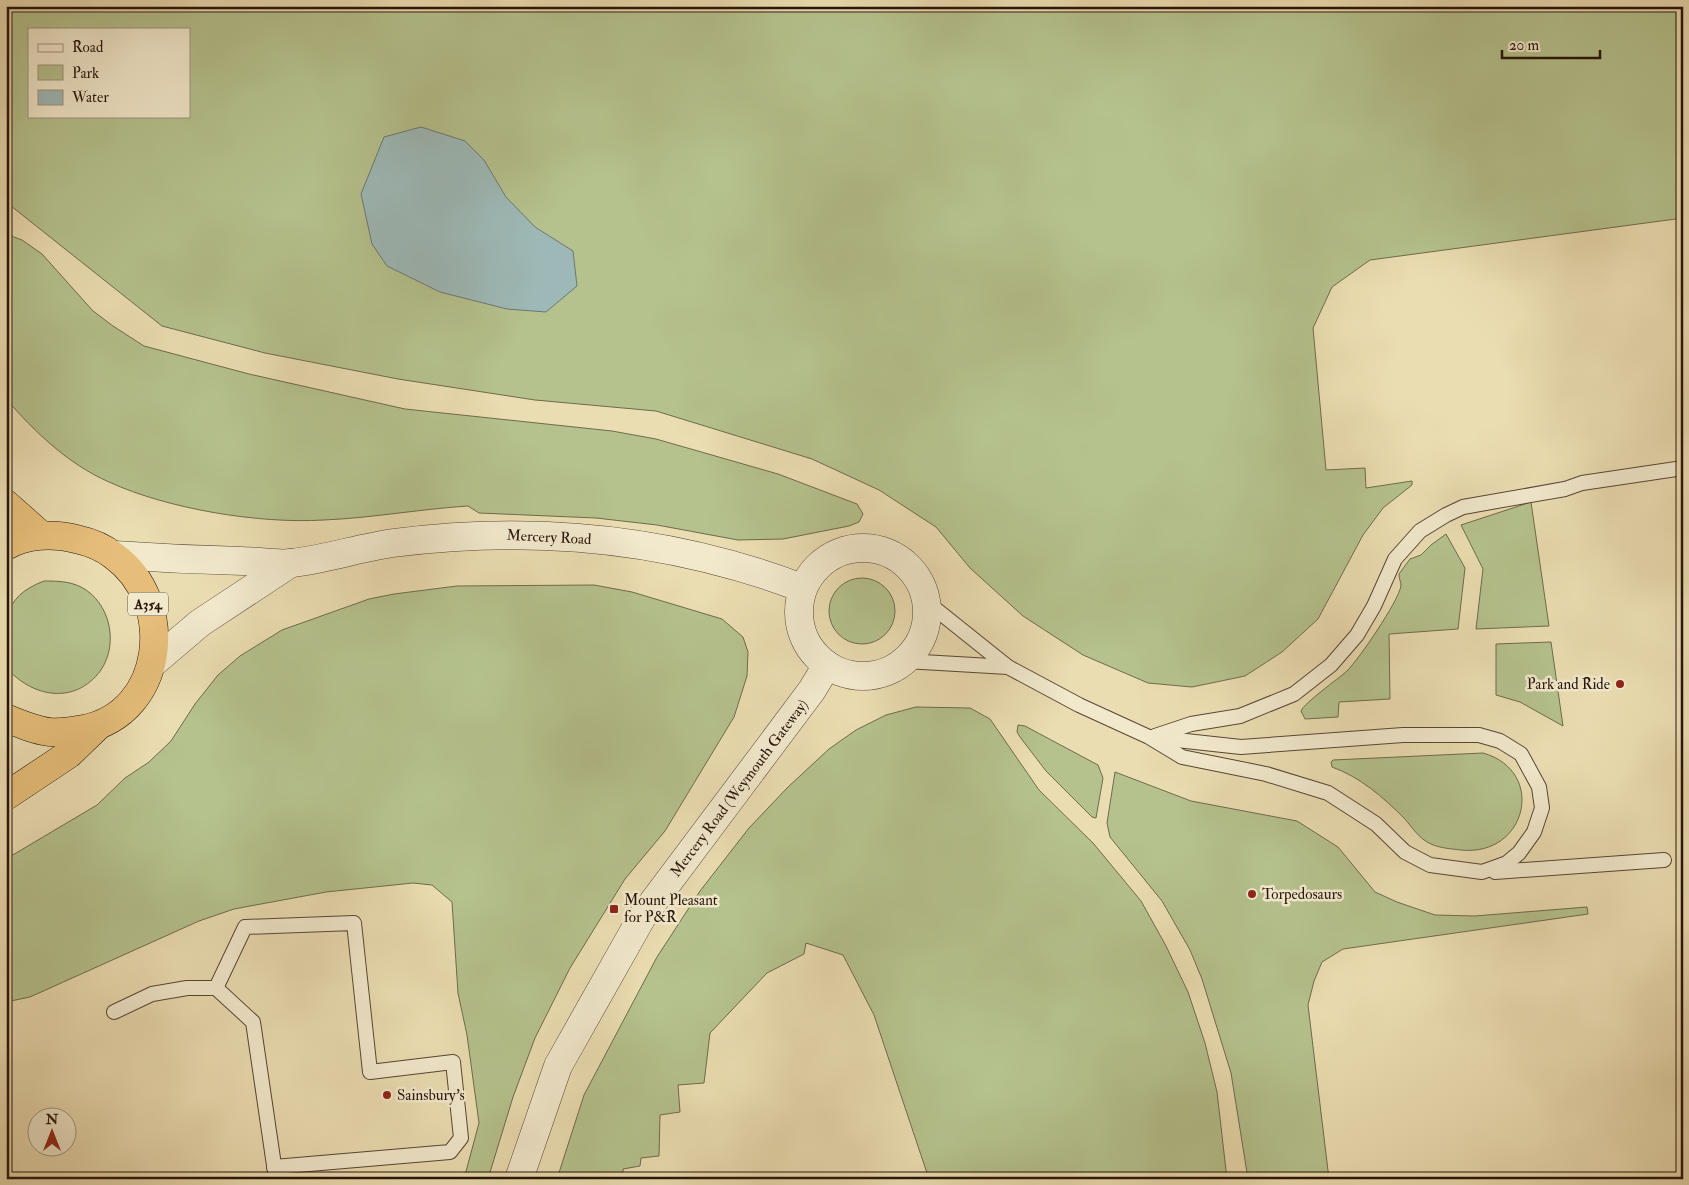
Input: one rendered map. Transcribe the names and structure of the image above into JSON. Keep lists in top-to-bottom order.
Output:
{
  "streets": {
    "highway": ["A354"],
    "street": ["Mercery Road", "Mercery Road (Weymouth Gateway)"]
  },
  "crossings": [
    ["Mercery Road", "Mercery Road (Weymouth Gateway)"]
  ],
  "places": {
    "other": ["Park and Ride", "Torpedosaurs", "Sainsbury's"],
    "transit": ["Mount Pleasant for P&R"]
  },
  "legend": ["Road", "Park", "Water"],
  "scale_bar": "20 m",
  "north": "top"
}
